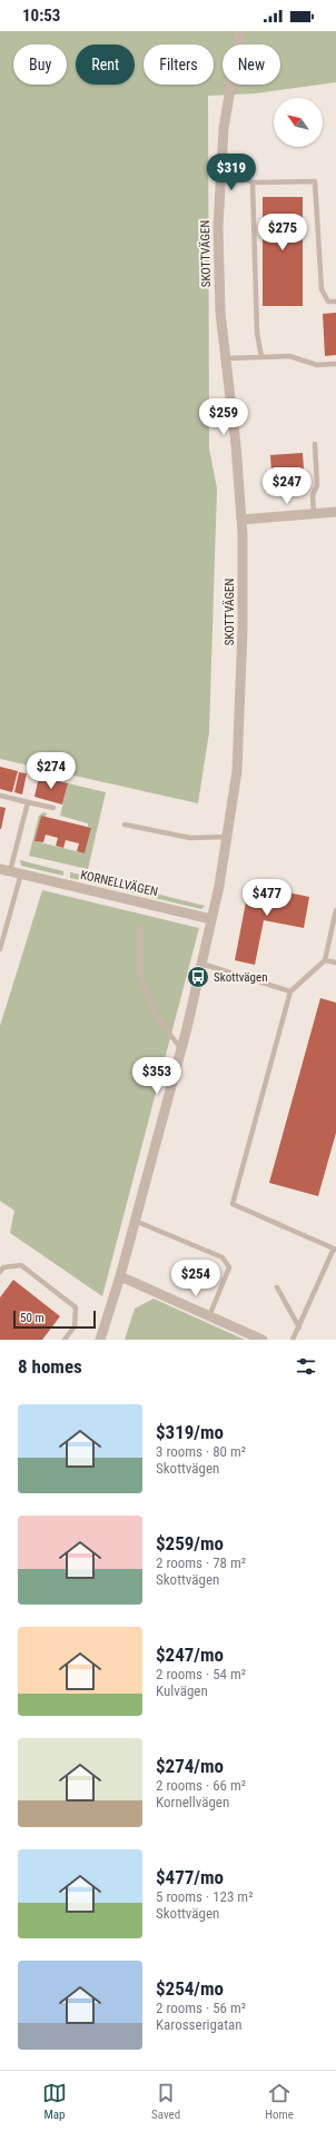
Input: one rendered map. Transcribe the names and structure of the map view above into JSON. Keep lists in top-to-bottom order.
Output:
{
  "streets": {
    "street": ["SKOTTVÄGEN", "KORNELLVÄGEN"]
  },
  "crossings": [
    ["SKOTTVÄGEN", "KORNELLVÄGEN"]
  ],
  "places": {
    "bus stop": ["Skottvägen"]
  },
  "scale_bar": "50 m",
  "north": "top left",
  "page": {
    "status": "10:53",
    "chip": [
      "Buy",
      "Rent",
      "Filters",
      "New"
    ],
    "price": [
      "$319",
      "$275",
      "$259",
      "$247",
      "$274",
      "$477",
      "$353",
      "$254"
    ],
    "scale": "50 m",
    "heading": "8 homes",
    "list": [
      {
        "name": "$319/mo",
        "note": "3 rooms · 80 m² · Skottvägen"
      },
      {
        "name": "$259/mo",
        "note": "2 rooms · 78 m² · Skottvägen"
      },
      {
        "name": "$247/mo",
        "note": "2 rooms · 54 m² · Kulvägen"
      },
      {
        "name": "$274/mo",
        "note": "2 rooms · 66 m² · Kornellvägen"
      },
      {
        "name": "$477/mo",
        "note": "5 rooms · 123 m² · Skottvägen"
      },
      {
        "name": "$254/mo",
        "note": "2 rooms · 56 m² · Karosserigatan"
      }
    ],
    "tabs": ["Map", "Saved", "Home"]
  }
}
